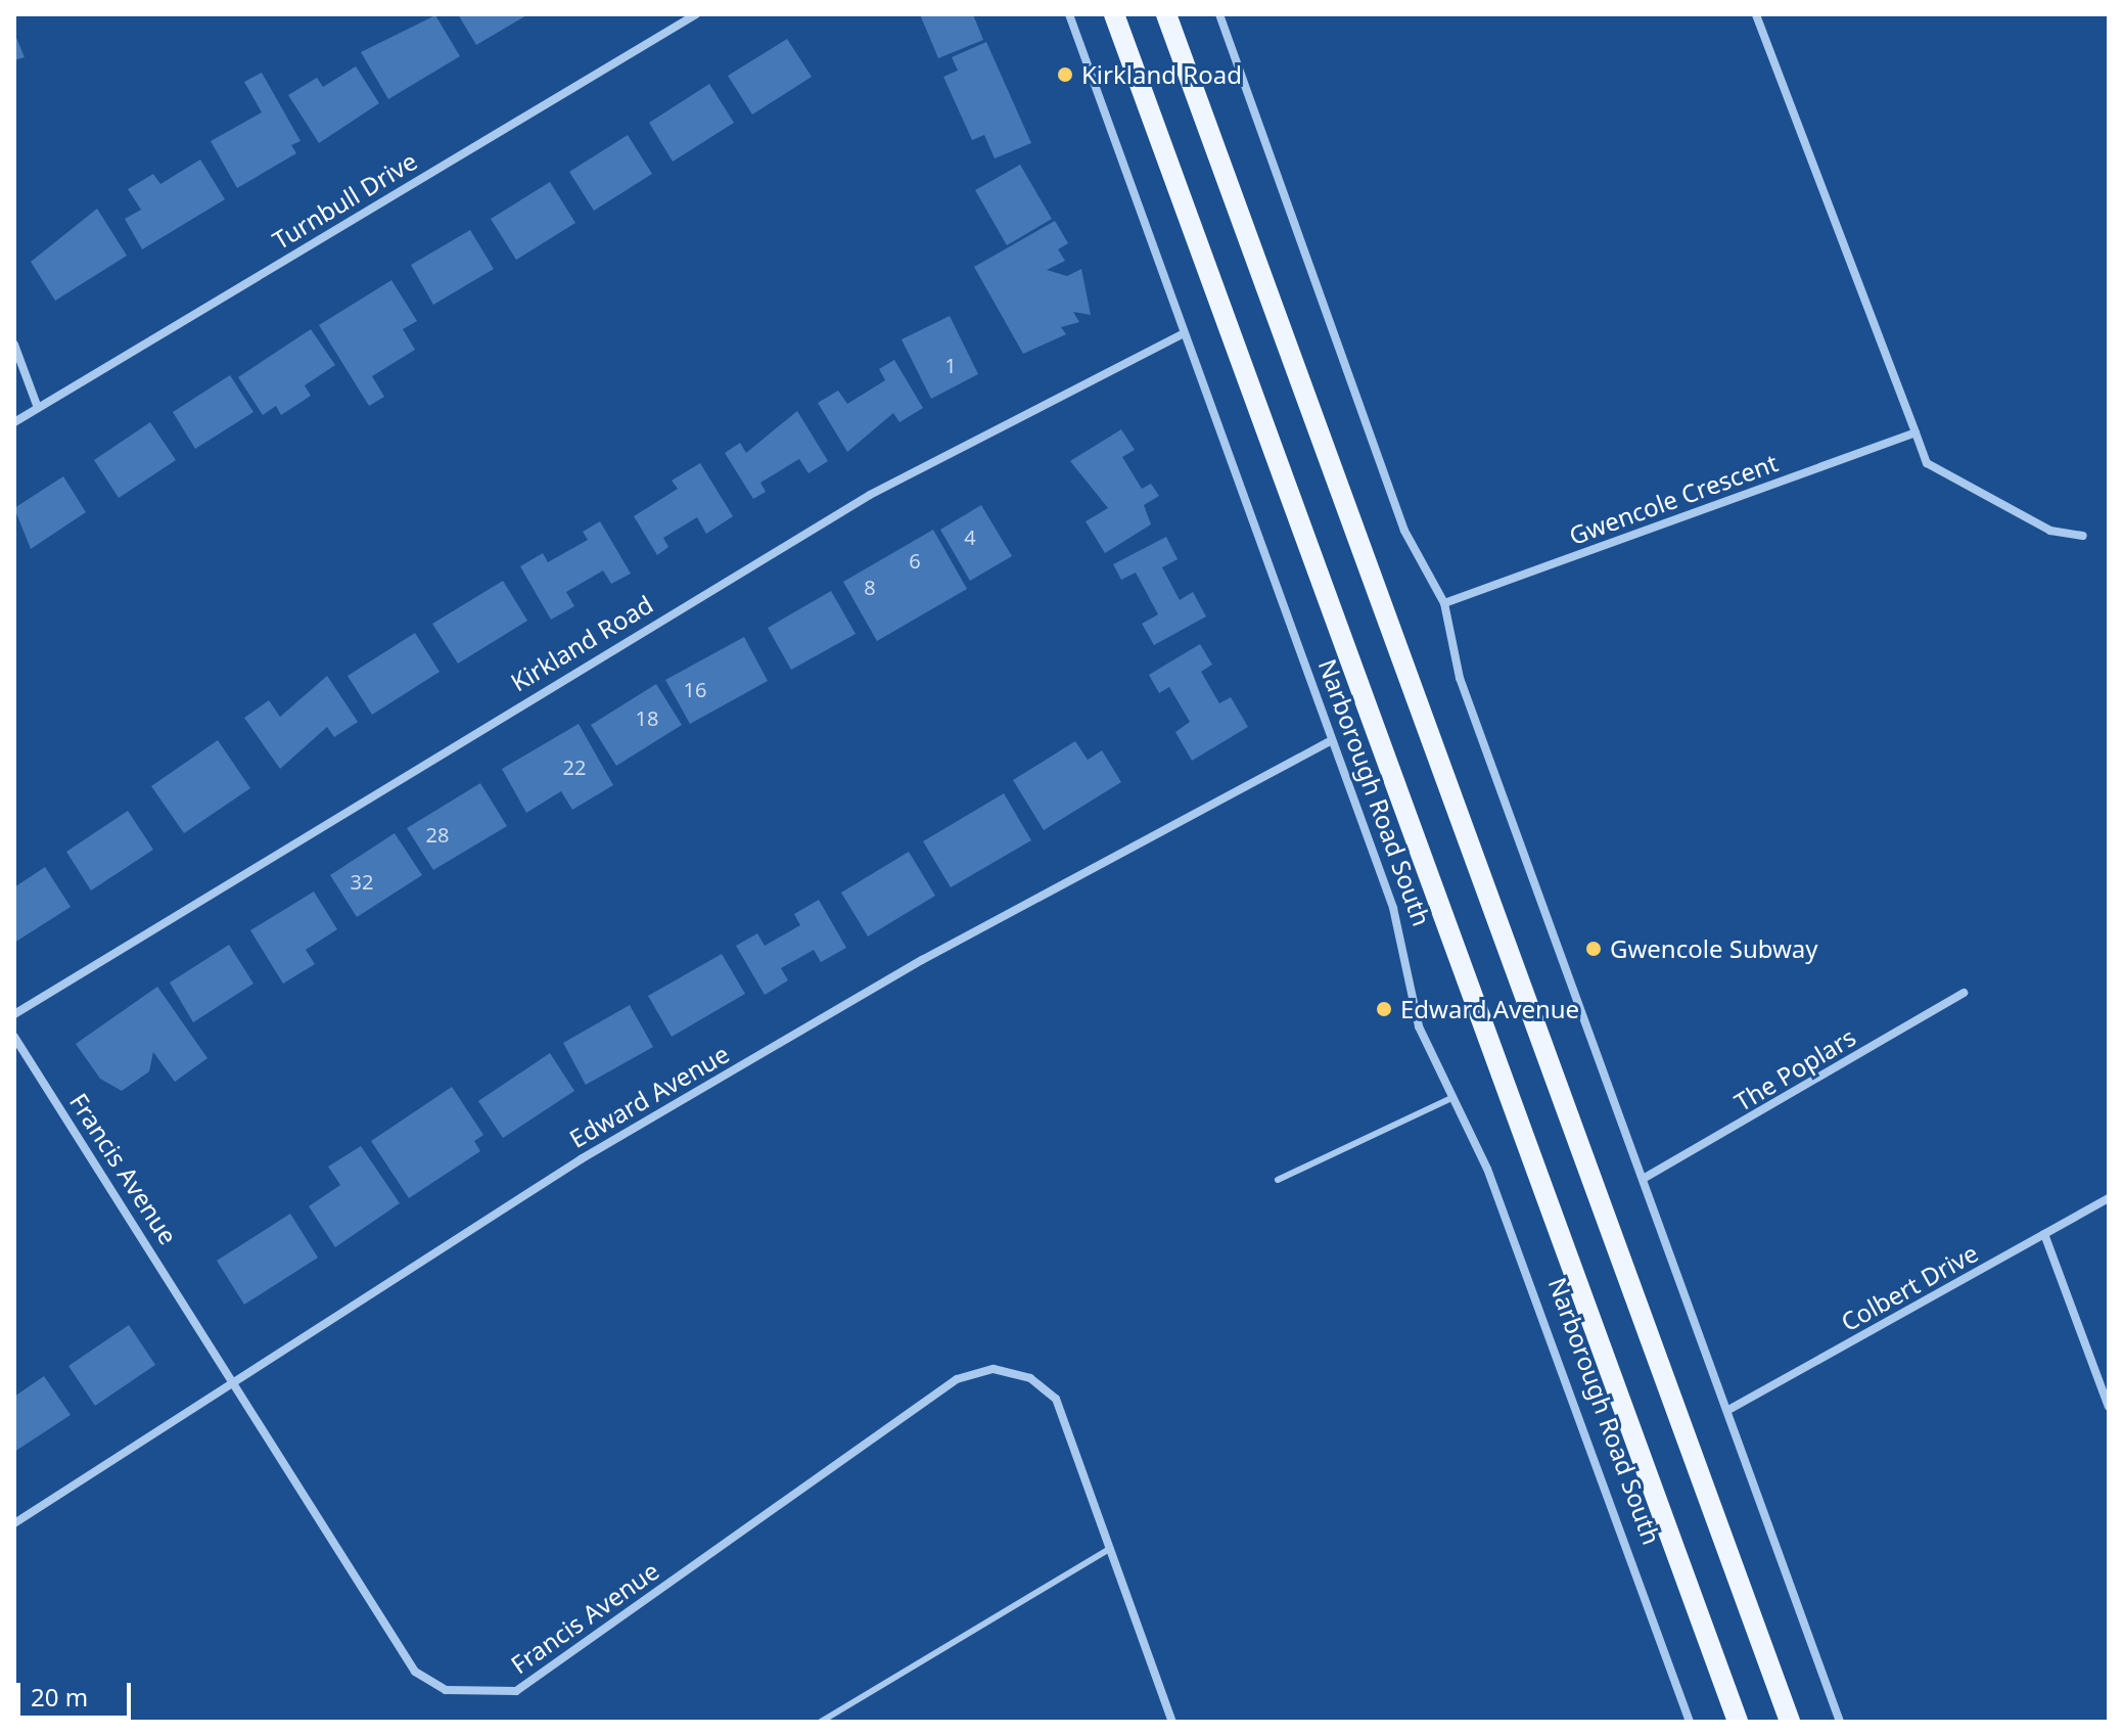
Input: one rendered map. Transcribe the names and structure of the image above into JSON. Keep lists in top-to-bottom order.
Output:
{
  "streets": {
    "main road": ["Narborough Road South"],
    "street": [
      "Turnbull Drive",
      "Gwencole Crescent",
      "Kirkland Road",
      "The Poplars",
      "Edward Avenue",
      "Francis Avenue",
      "Colbert Drive"
    ]
  },
  "crossings": [
    ["Kirkland Road", "Narborough Road South"],
    ["Narborough Road South", "Edward Avenue"],
    ["Edward Avenue", "Francis Avenue"]
  ],
  "places": ["Kirkland Road", "Gwencole Subway", "Edward Avenue"],
  "house_numbers": [
    "1",
    "4",
    "6",
    "8",
    "16",
    "18",
    "22",
    "28",
    "32"
  ],
  "scale_bar": "20 m"
}
